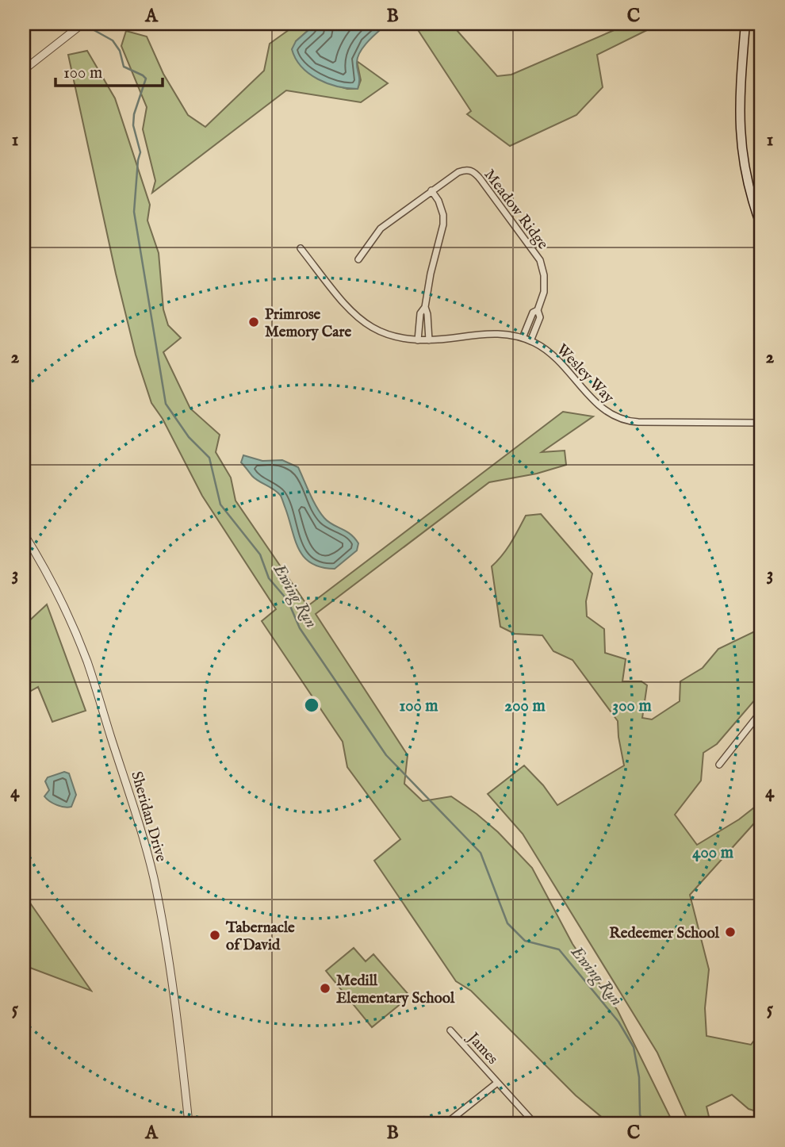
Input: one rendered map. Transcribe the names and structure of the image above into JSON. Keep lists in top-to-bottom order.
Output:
{
  "streets": {
    "street": [
      "Meadow Ridge",
      "Wesley Way",
      "Sheridan Drive",
      "James"
    ]
  },
  "crossings": [
    ["Meadow Ridge", "Wesley Way"]
  ],
  "water": ["Ewing Run"],
  "places": [
    "Primrose Memory Care",
    "Redeemer School",
    "Tabernacle of David",
    "Medill Elementary School"
  ],
  "scale_bar": "100 m",
  "grid": {
    "columns": ["A", "B", "C"],
    "rows": [
      "1",
      "2",
      "3",
      "4",
      "5"
    ]
  },
  "rings": [
    "100 m",
    "200 m",
    "300 m",
    "400 m"
  ]
}
